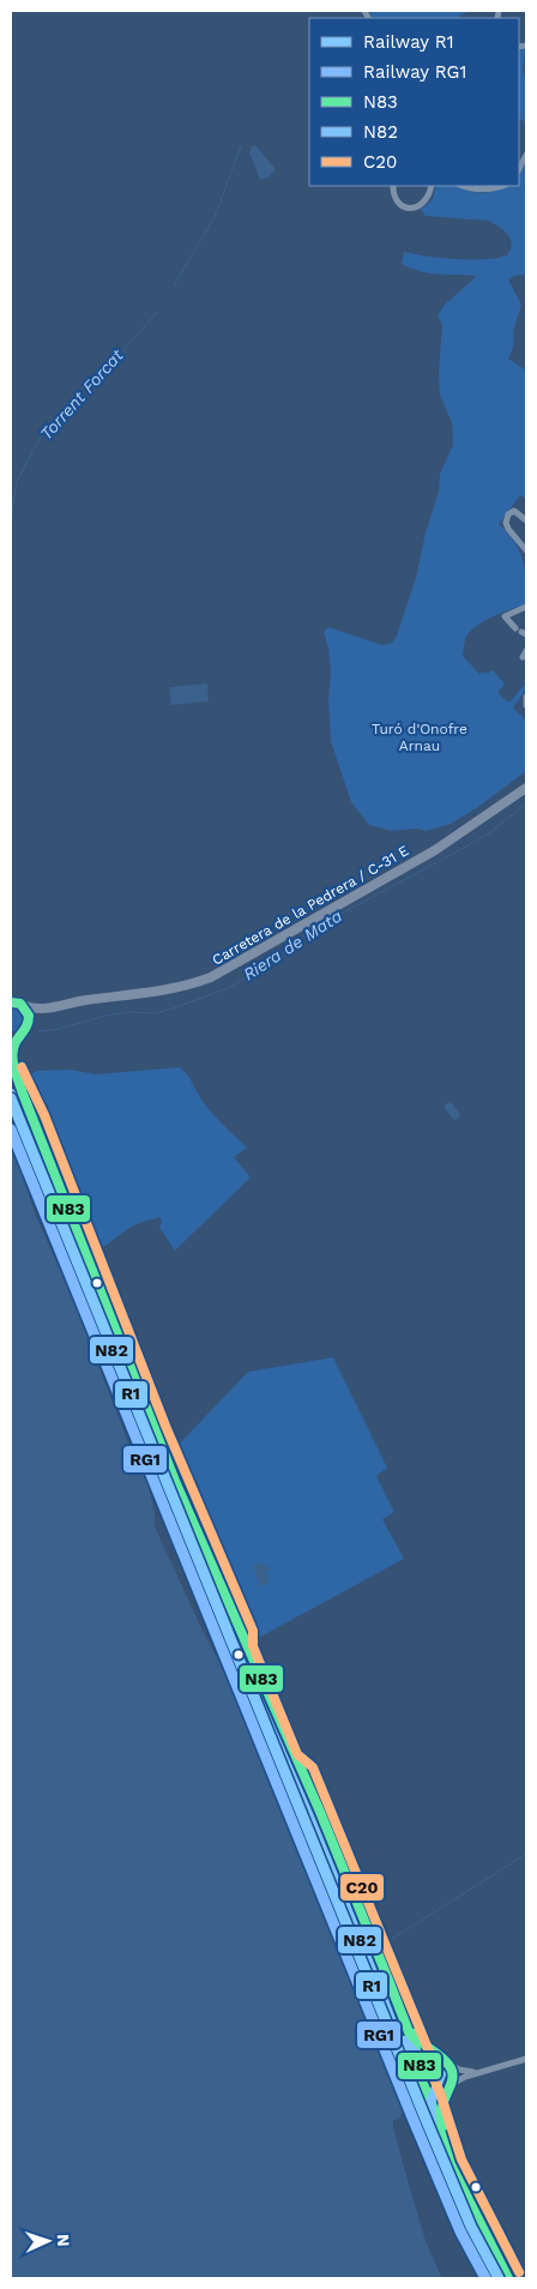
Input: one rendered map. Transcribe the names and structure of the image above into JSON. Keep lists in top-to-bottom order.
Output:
{
  "streets": {
    "main road": ["Carretera de la Pedrera / C-31 E"]
  },
  "water": ["Torrent Forcat", "Riera de Mata"],
  "parks": ["Turó d'Onofre Arnau"],
  "lines": [
    "transit line N83",
    "transit line C20",
    "transit line N82",
    "rail line R1",
    "rail line RG1"
  ],
  "legend": [
    "Railway R1",
    "Railway RG1",
    "N83",
    "N82",
    "C20"
  ],
  "north": "right"
}
